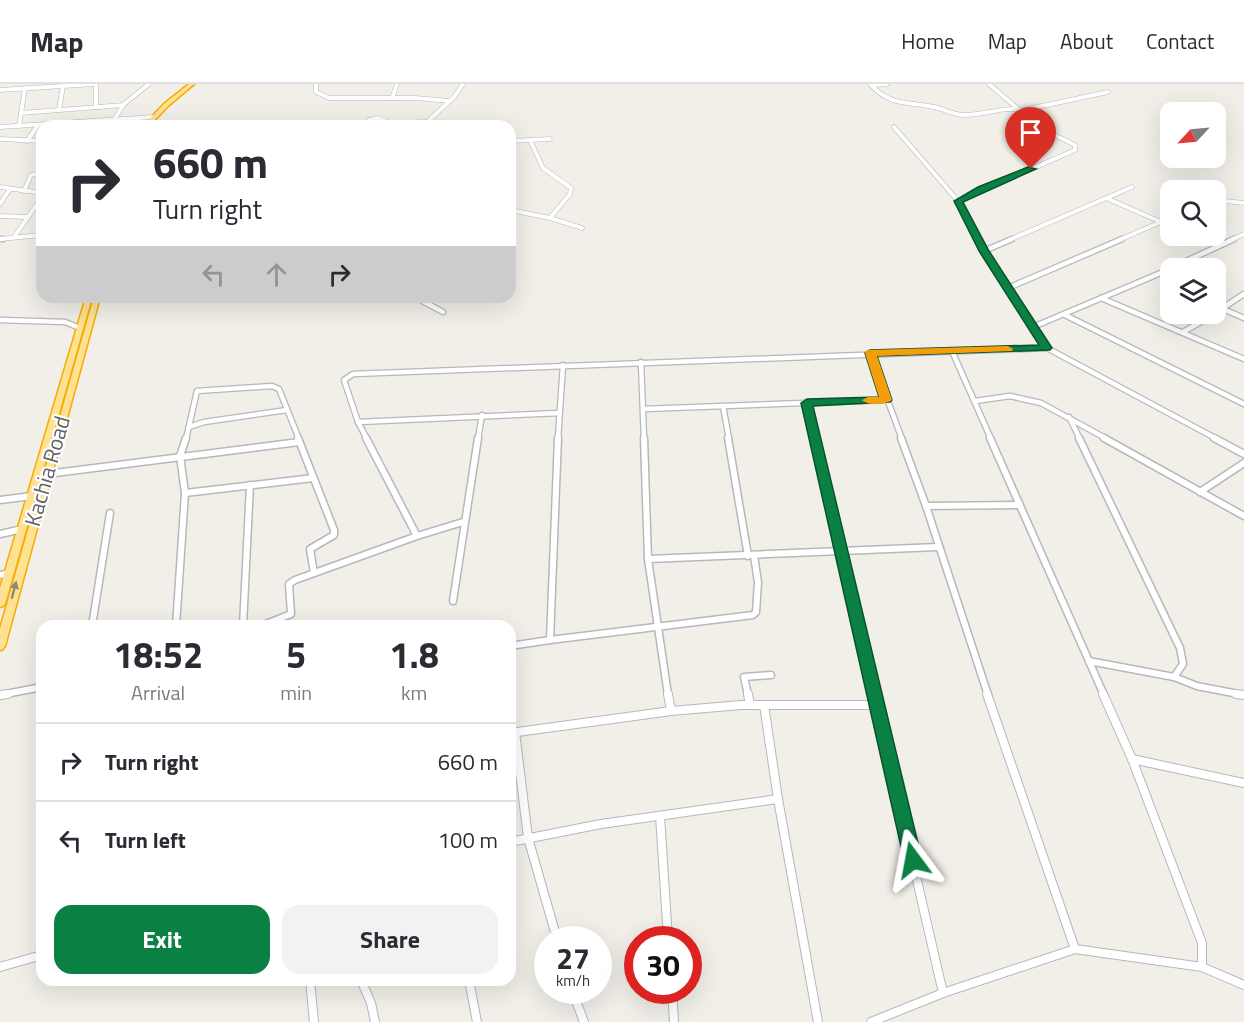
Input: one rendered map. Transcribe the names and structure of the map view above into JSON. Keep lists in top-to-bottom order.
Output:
{
  "streets": {
    "highway": ["Kachia Road"]
  },
  "north": "bottom left",
  "page": {
    "header": "Map",
    "nav": [
      "Home",
      "Map",
      "About",
      "Contact"
    ],
    "turn": ["660 m", "Turn right"],
    "eta": [
      "18:52",
      "Arrival",
      "5",
      "min",
      "1.8",
      "km"
    ],
    "list": [
      {
        "name": "Turn right",
        "value": "660 m"
      },
      {
        "name": "Turn left",
        "value": "100 m"
      }
    ],
    "buttons": ["Exit", "Share"],
    "speed": "27 km/h",
    "limit": "30"
  }
}
